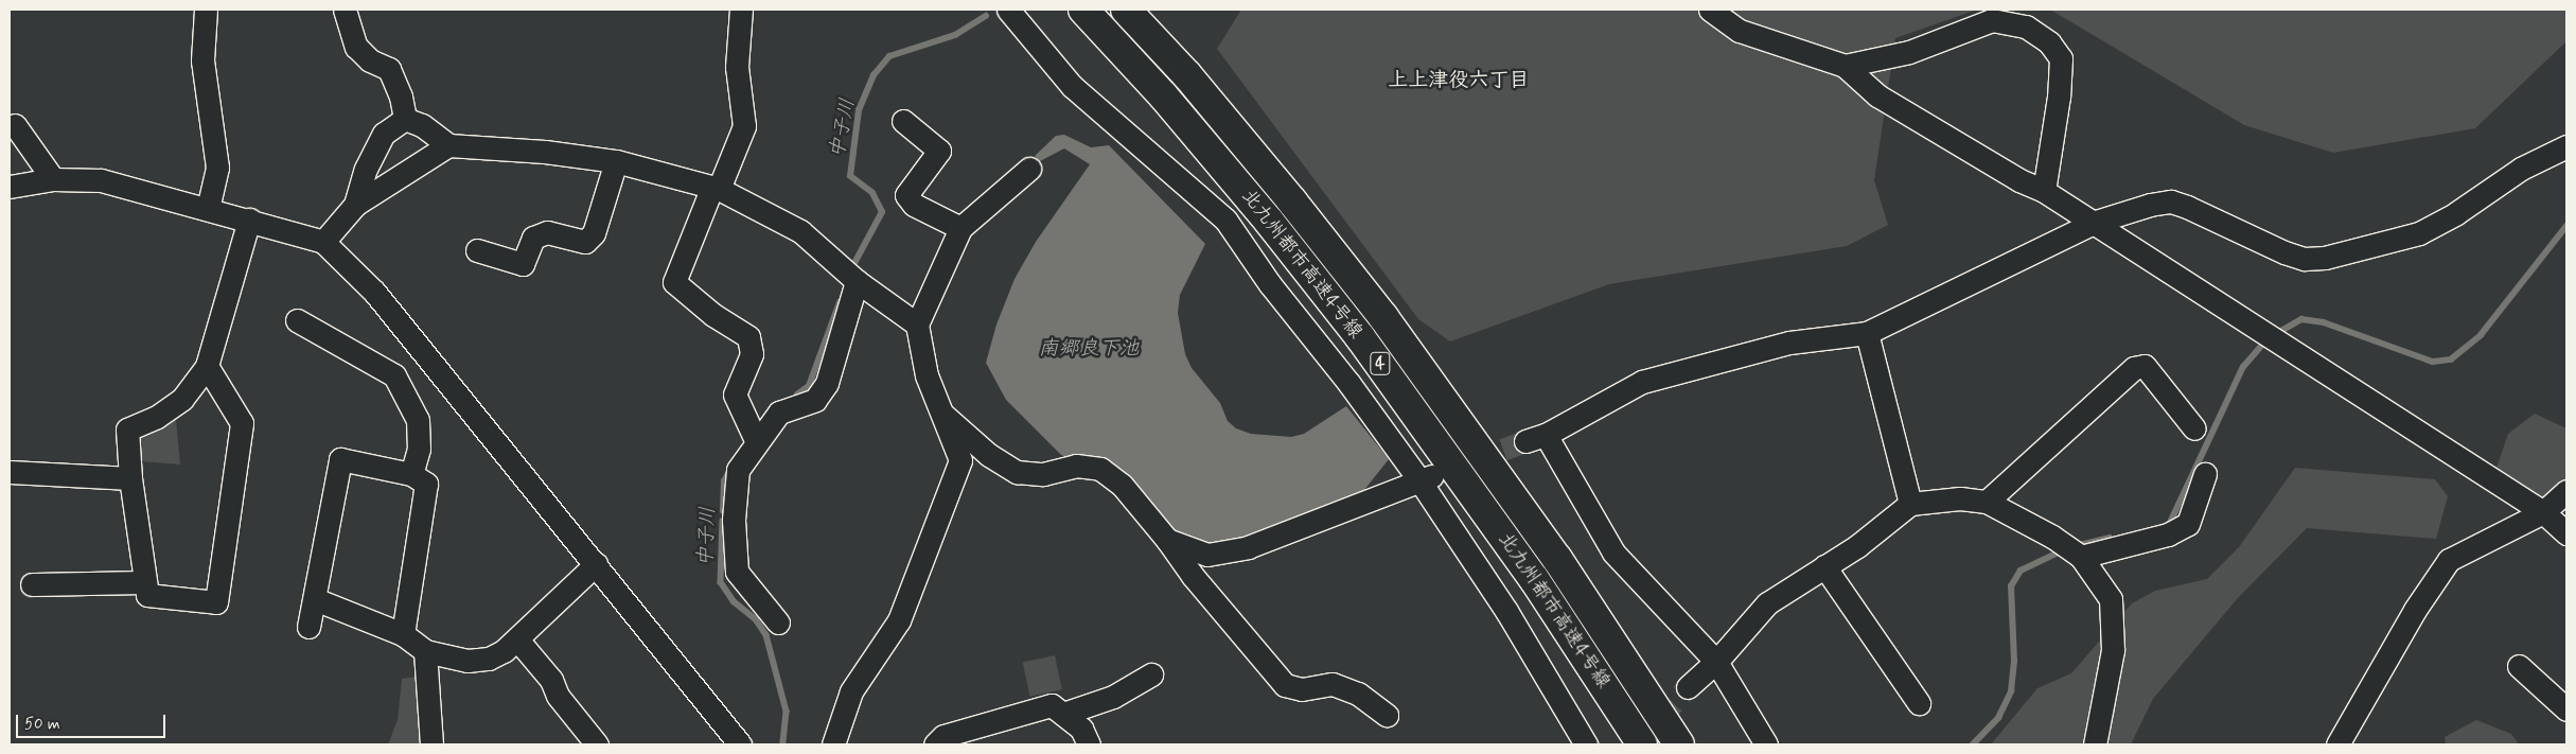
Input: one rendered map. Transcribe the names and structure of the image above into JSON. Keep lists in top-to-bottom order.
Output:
{
  "streets": {
    "highway": ["北九州都市高速4号線", "4"]
  },
  "districts": ["上上津役六丁目"],
  "water": ["中子川", "南郷良下池"],
  "scale_bar": "50 m"
}
